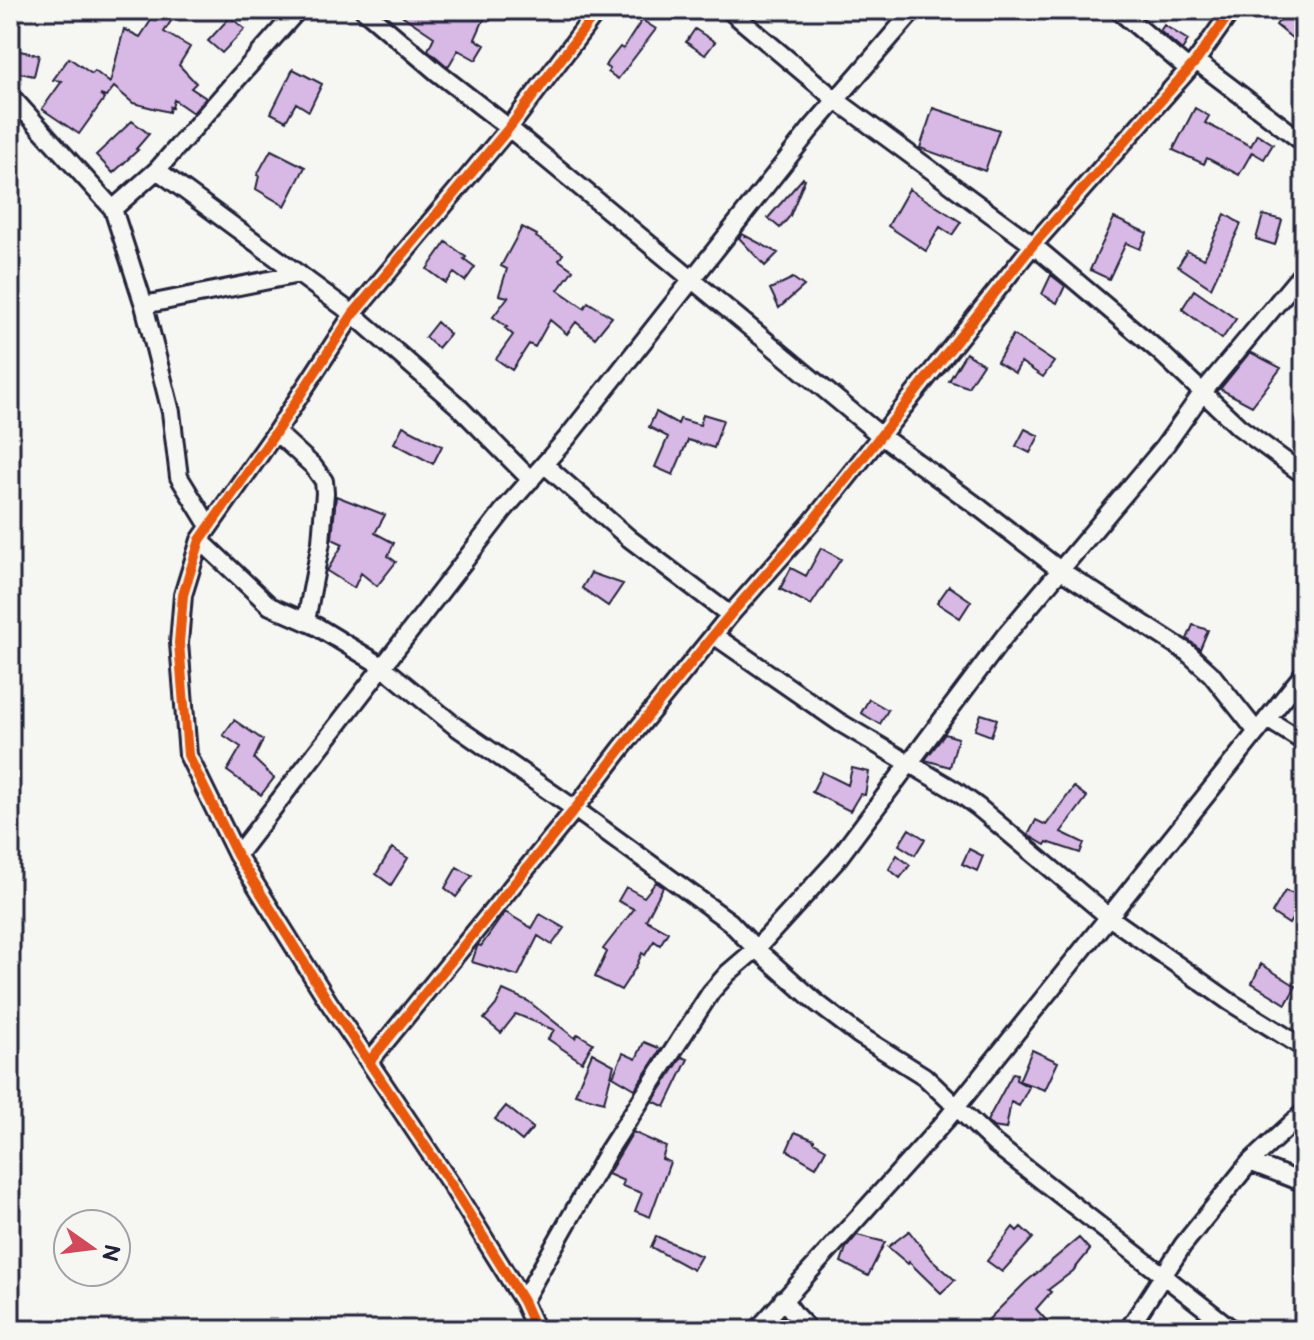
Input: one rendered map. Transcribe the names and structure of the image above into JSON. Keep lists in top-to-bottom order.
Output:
{
  "north": "right"
}
